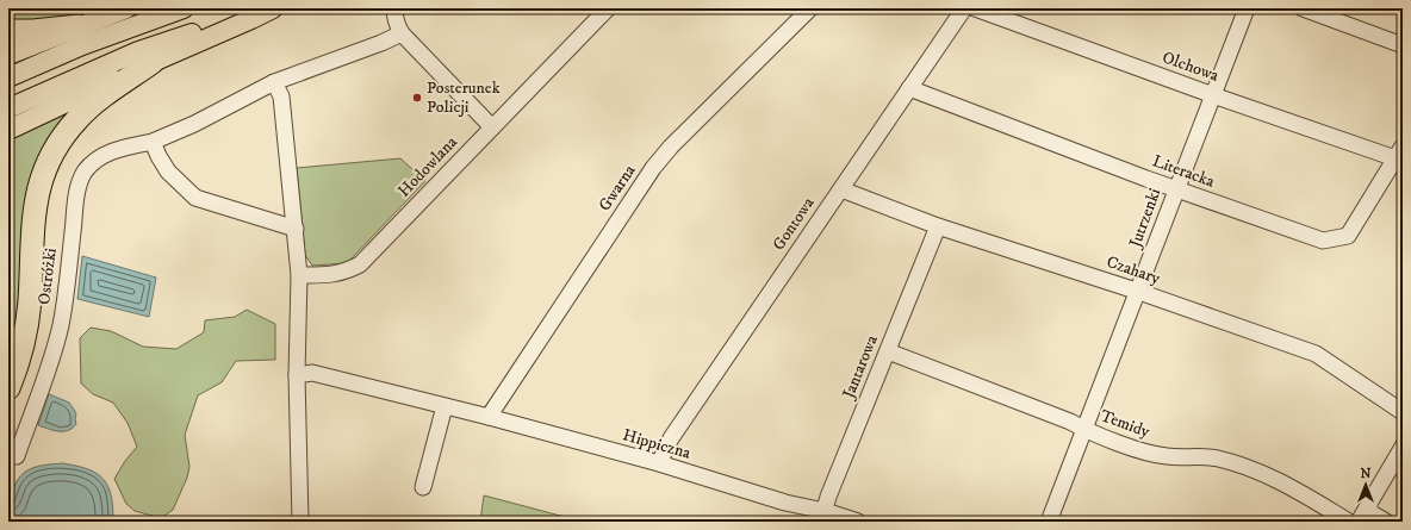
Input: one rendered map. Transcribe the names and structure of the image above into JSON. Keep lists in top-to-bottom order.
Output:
{
  "streets": {
    "street": [
      "Olchowa",
      "Hodowlana",
      "Literacka",
      "Gwarna",
      "Jutrzenki",
      "Gontowa",
      "Czahary",
      "Ostróżki",
      "Jantarowa",
      "Temidy",
      "Hippiczna"
    ]
  },
  "crossings": [
    ["Olchowa", "Literacka"],
    ["Olchowa", "Jutrzenki"],
    ["Literacka", "Jutrzenki"],
    ["Literacka", "Gontowa"],
    ["Gwarna", "Hippiczna"],
    ["Jutrzenki", "Czahary"],
    ["Jutrzenki", "Temidy"],
    ["Gontowa", "Czahary"],
    ["Gontowa", "Hippiczna"],
    ["Czahary", "Jantarowa"],
    ["Jantarowa", "Temidy"],
    ["Jantarowa", "Hippiczna"]
  ],
  "places": ["Posterunek Policji"],
  "north": "top"
}
